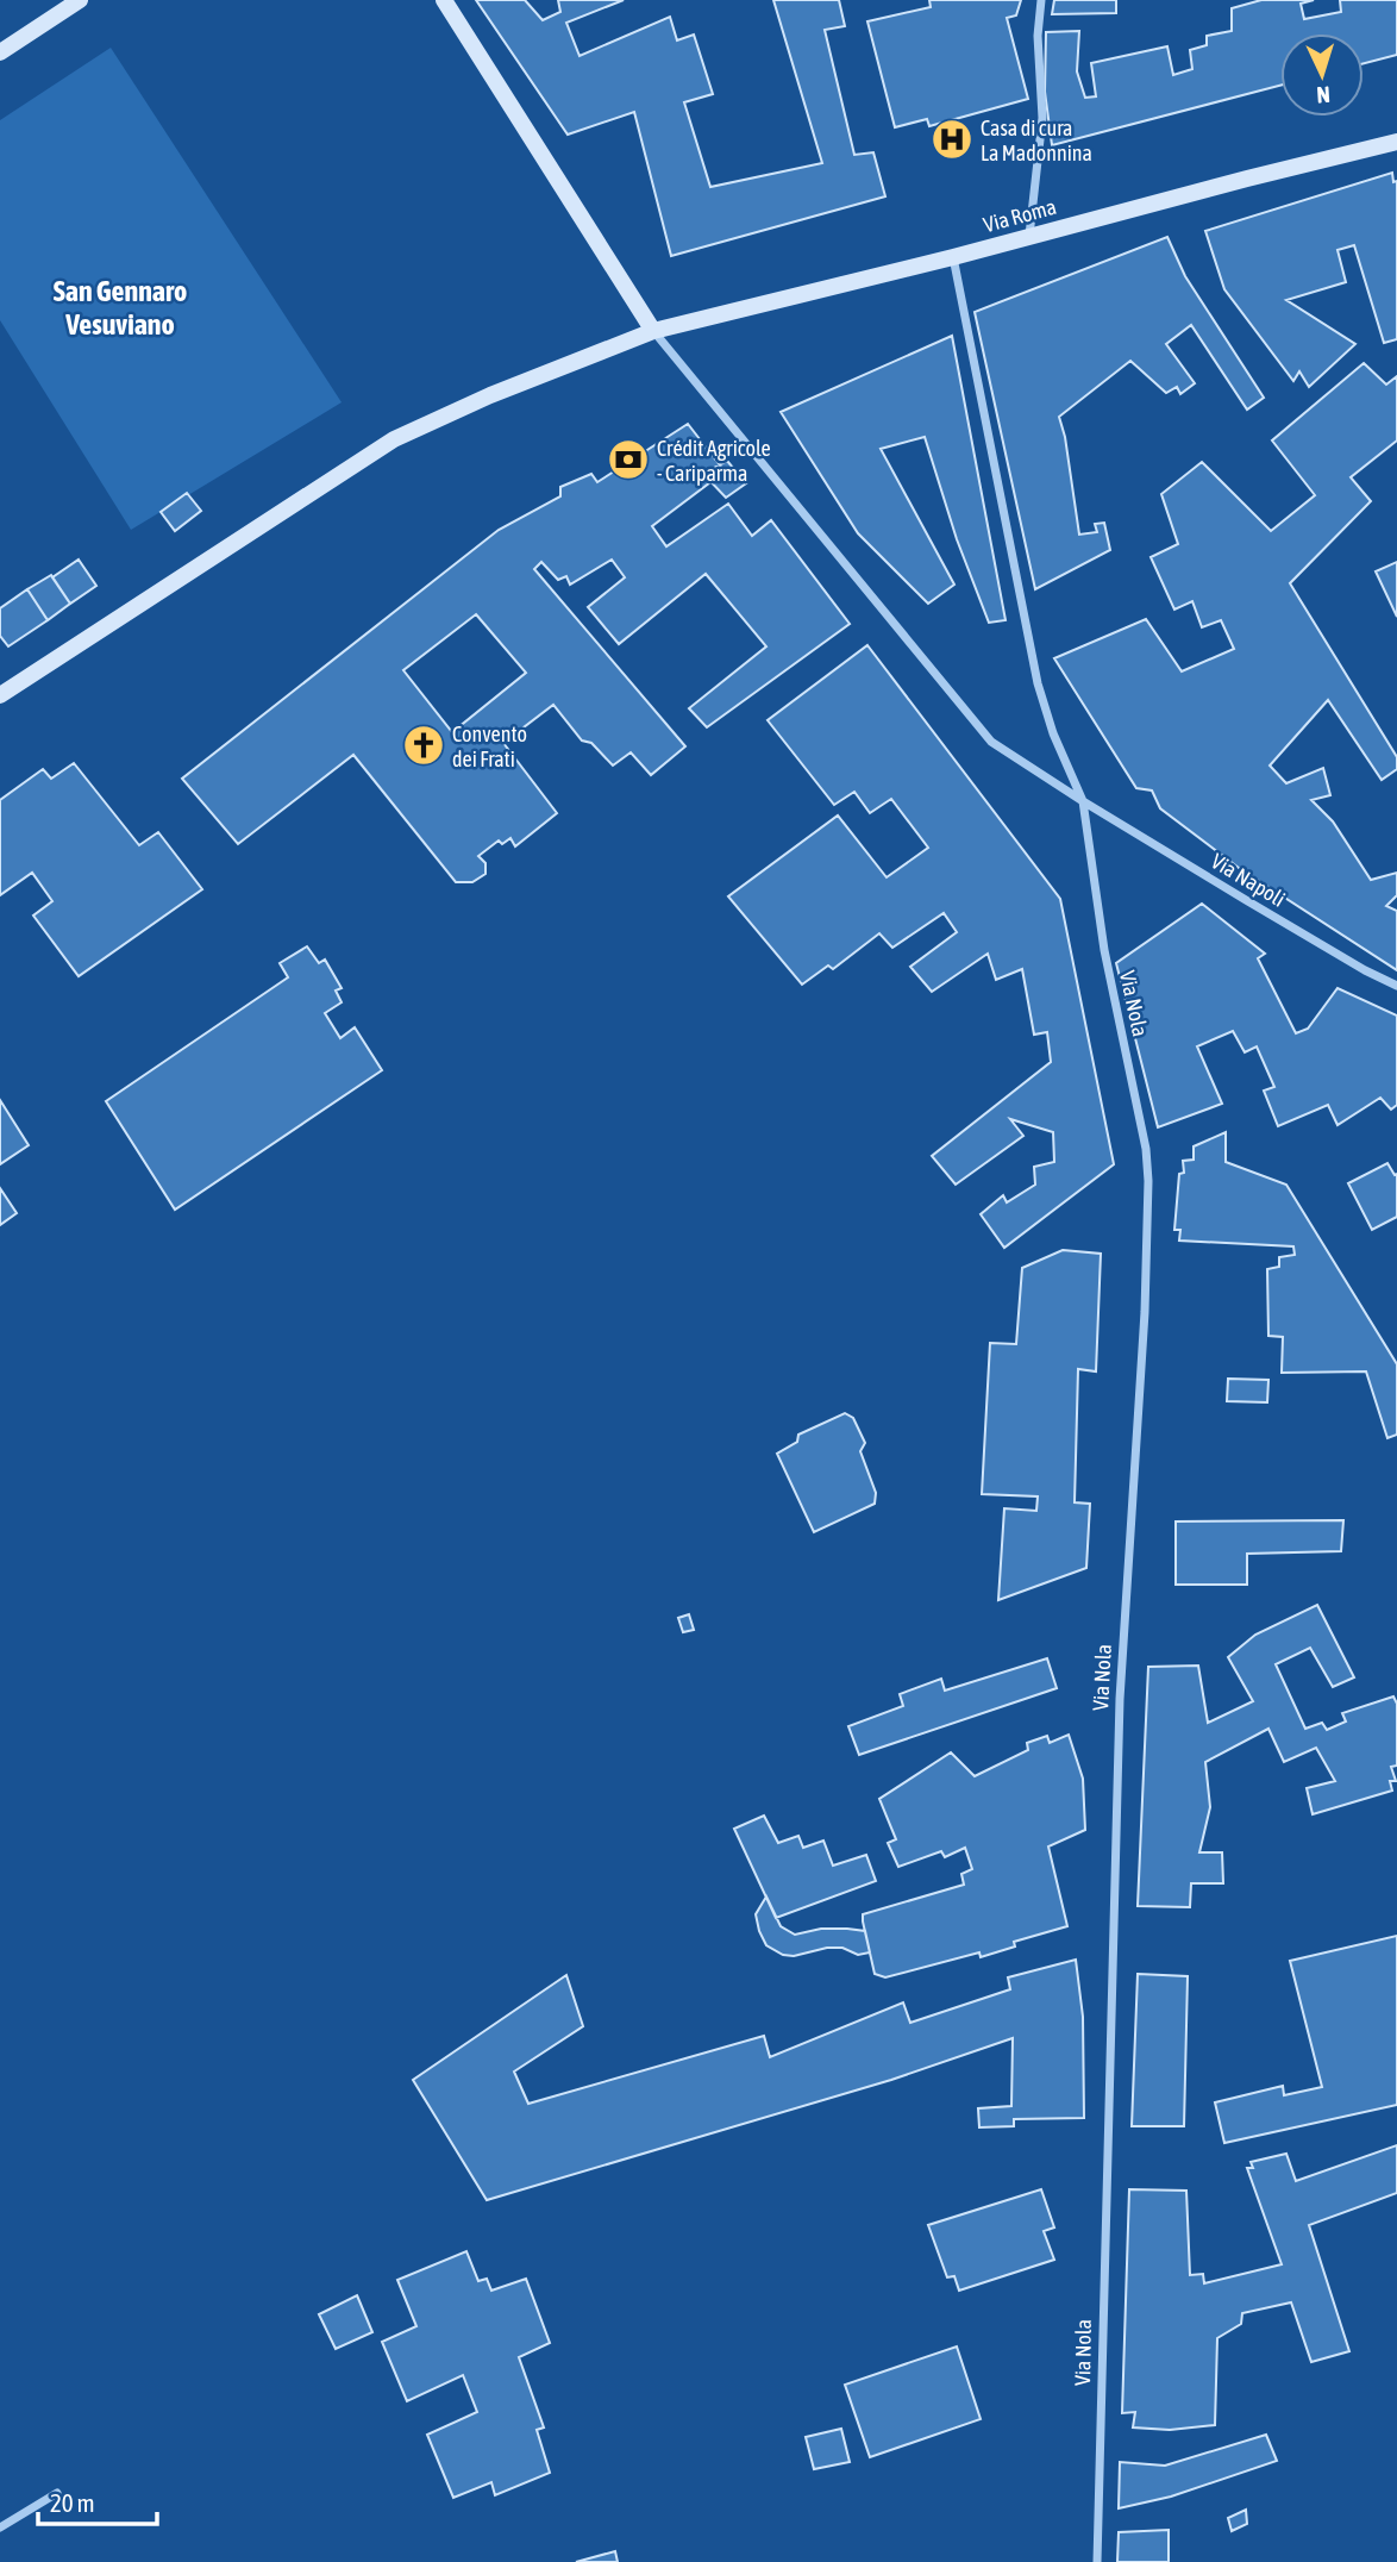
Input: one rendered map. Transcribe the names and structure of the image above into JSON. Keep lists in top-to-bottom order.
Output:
{
  "streets": {
    "main road": ["Via Roma"],
    "street": ["Via Napoli", "Via Nola"]
  },
  "crossings": [
    ["Via Roma", "Via Napoli"],
    ["Via Roma", "Via Nola"],
    ["Via Napoli", "Via Nola"]
  ],
  "districts": ["San Gennaro Vesuviano"],
  "places": {
    "hospital": ["Casa di cura La Madonnina"],
    "bank": ["Crédit Agricole - Cariparma"],
    "church": ["Convento dei Frati"]
  },
  "scale_bar": "20 m",
  "north": "bottom"
}
